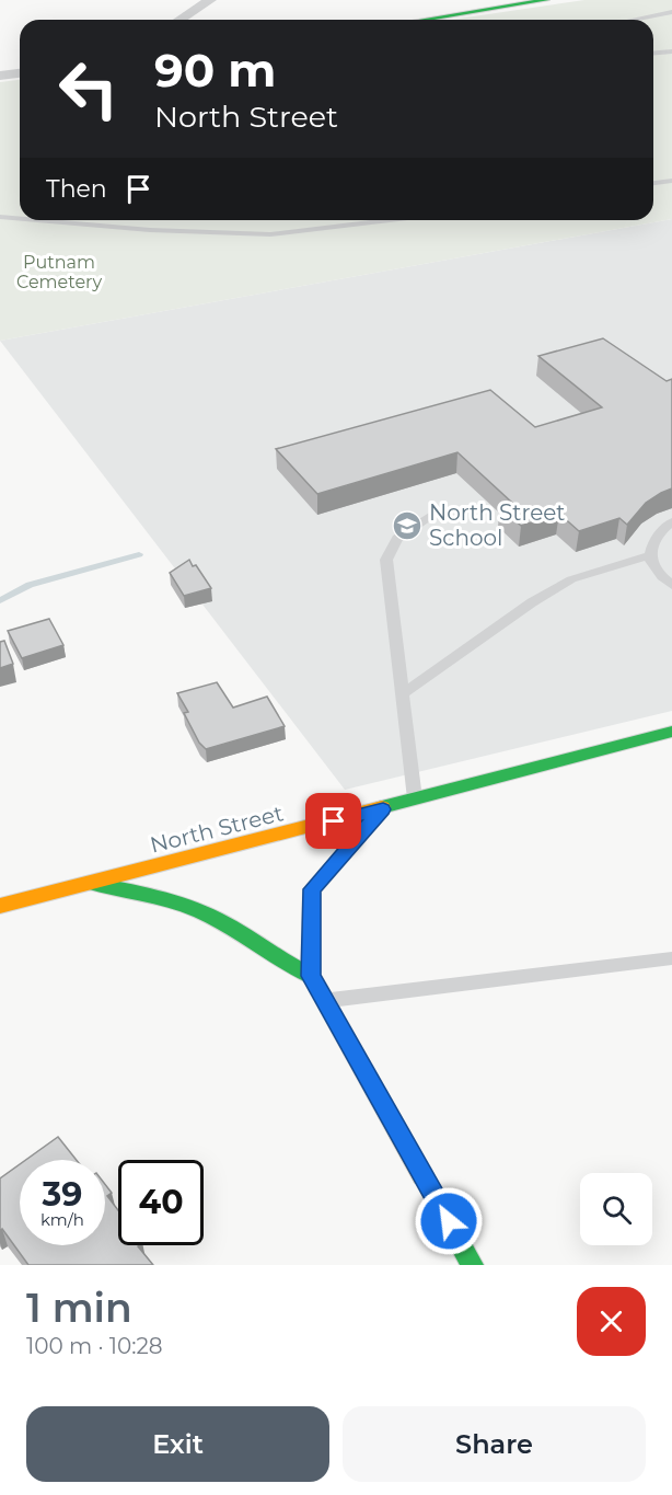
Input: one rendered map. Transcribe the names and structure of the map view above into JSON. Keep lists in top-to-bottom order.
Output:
{
  "streets": {
    "street": ["North Street"]
  },
  "parks": ["Putnam Cemetery"],
  "places": {
    "school or university": ["North Street School"]
  },
  "page": {
    "turn": ["90 m", "North Street"],
    "then": "Then",
    "speed": "39 km/h",
    "limit": "40",
    "heading": ["1 min", "100 m · 10:28"],
    "buttons": ["Exit", "Share"]
  }
}
